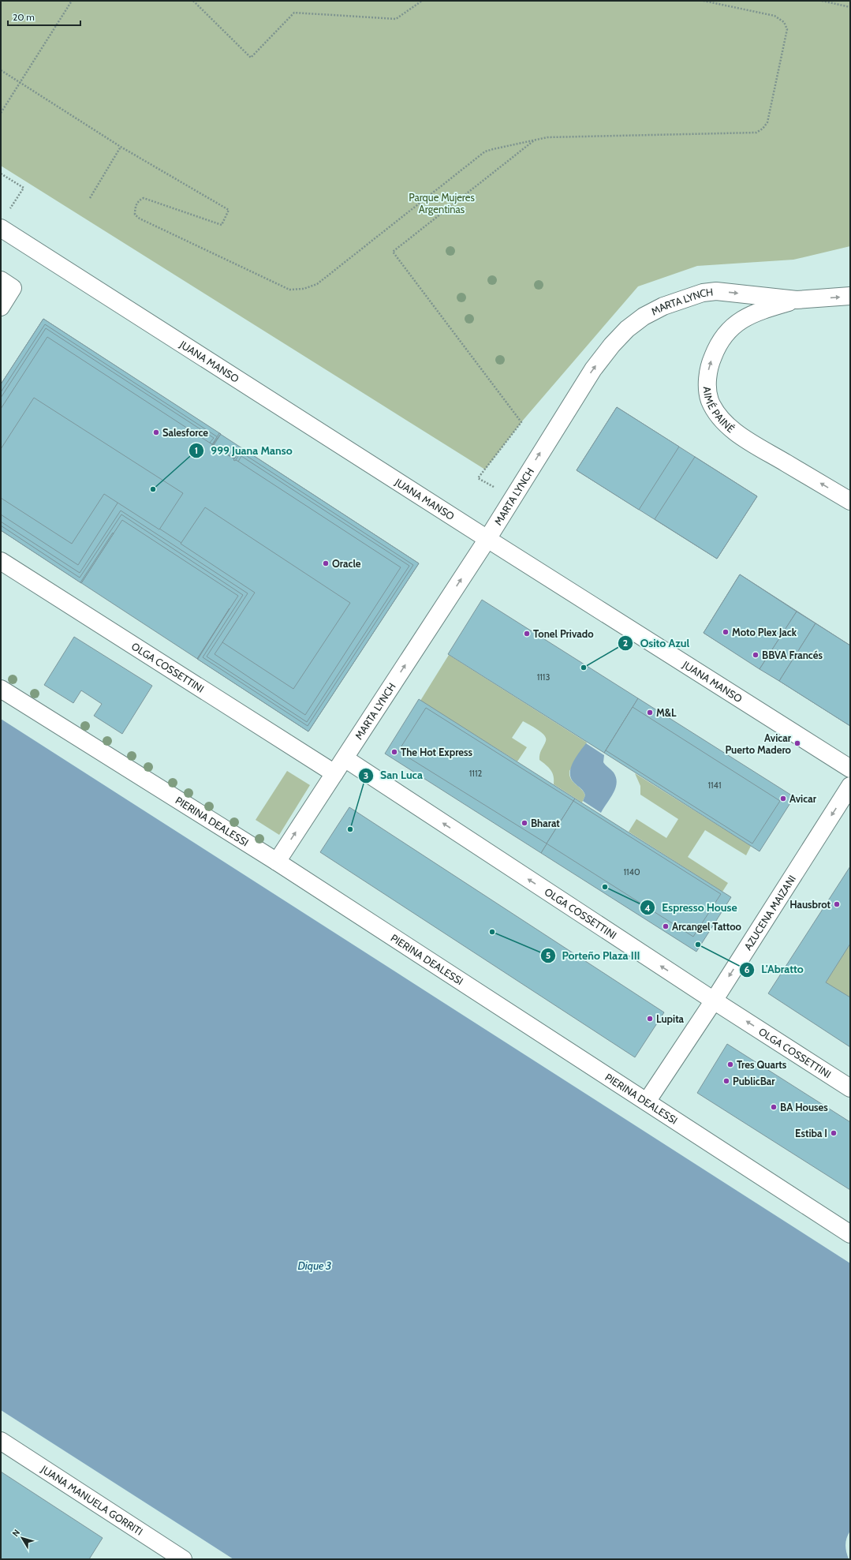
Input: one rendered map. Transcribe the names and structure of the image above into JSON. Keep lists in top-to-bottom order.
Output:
{
  "streets": {
    "street": [
      "MARTA LYNCH",
      "JUANA MANSO",
      "AIMÉ PAINÉ",
      "OLGA COSSETTINI",
      "PIERINA DEALESSI",
      "AZUCENA MAIZANI",
      "JUANA MANUELA GORRITI"
    ]
  },
  "crossings": [
    ["MARTA LYNCH", "JUANA MANSO"],
    ["MARTA LYNCH", "AIMÉ PAINÉ"],
    ["MARTA LYNCH", "OLGA COSSETTINI"],
    ["MARTA LYNCH", "PIERINA DEALESSI"],
    ["OLGA COSSETTINI", "AZUCENA MAIZANI"],
    ["PIERINA DEALESSI", "AZUCENA MAIZANI"]
  ],
  "one_way": ["MARTA LYNCH", "OLGA COSSETTINI", "AZUCENA MAIZANI"],
  "water": ["Dique 3"],
  "parks": ["Parque Mujeres Argentinas"],
  "places": [
    "Salesforce",
    "999 Juana Manso",
    "Oracle",
    "Moto Plex Jack",
    "Tonel Privado",
    "BBVA Francés",
    "Osito Azul",
    "M&L",
    "Avicar Puerto Madero",
    "The Hot Express",
    "Avicar",
    "Bharat",
    "San Luca",
    "Espresso House",
    "Hausbrot",
    "Arcangel Tattoo",
    "Porteño Plaza III",
    "L'Abratto",
    "Lupita",
    "Tres Quarts",
    "PublicBar",
    "BA Houses",
    "Estiba I"
  ],
  "house_numbers": [
    "1113",
    "1112",
    "1141",
    "1140"
  ],
  "scale_bar": "20 m",
  "north": "top left"
}
